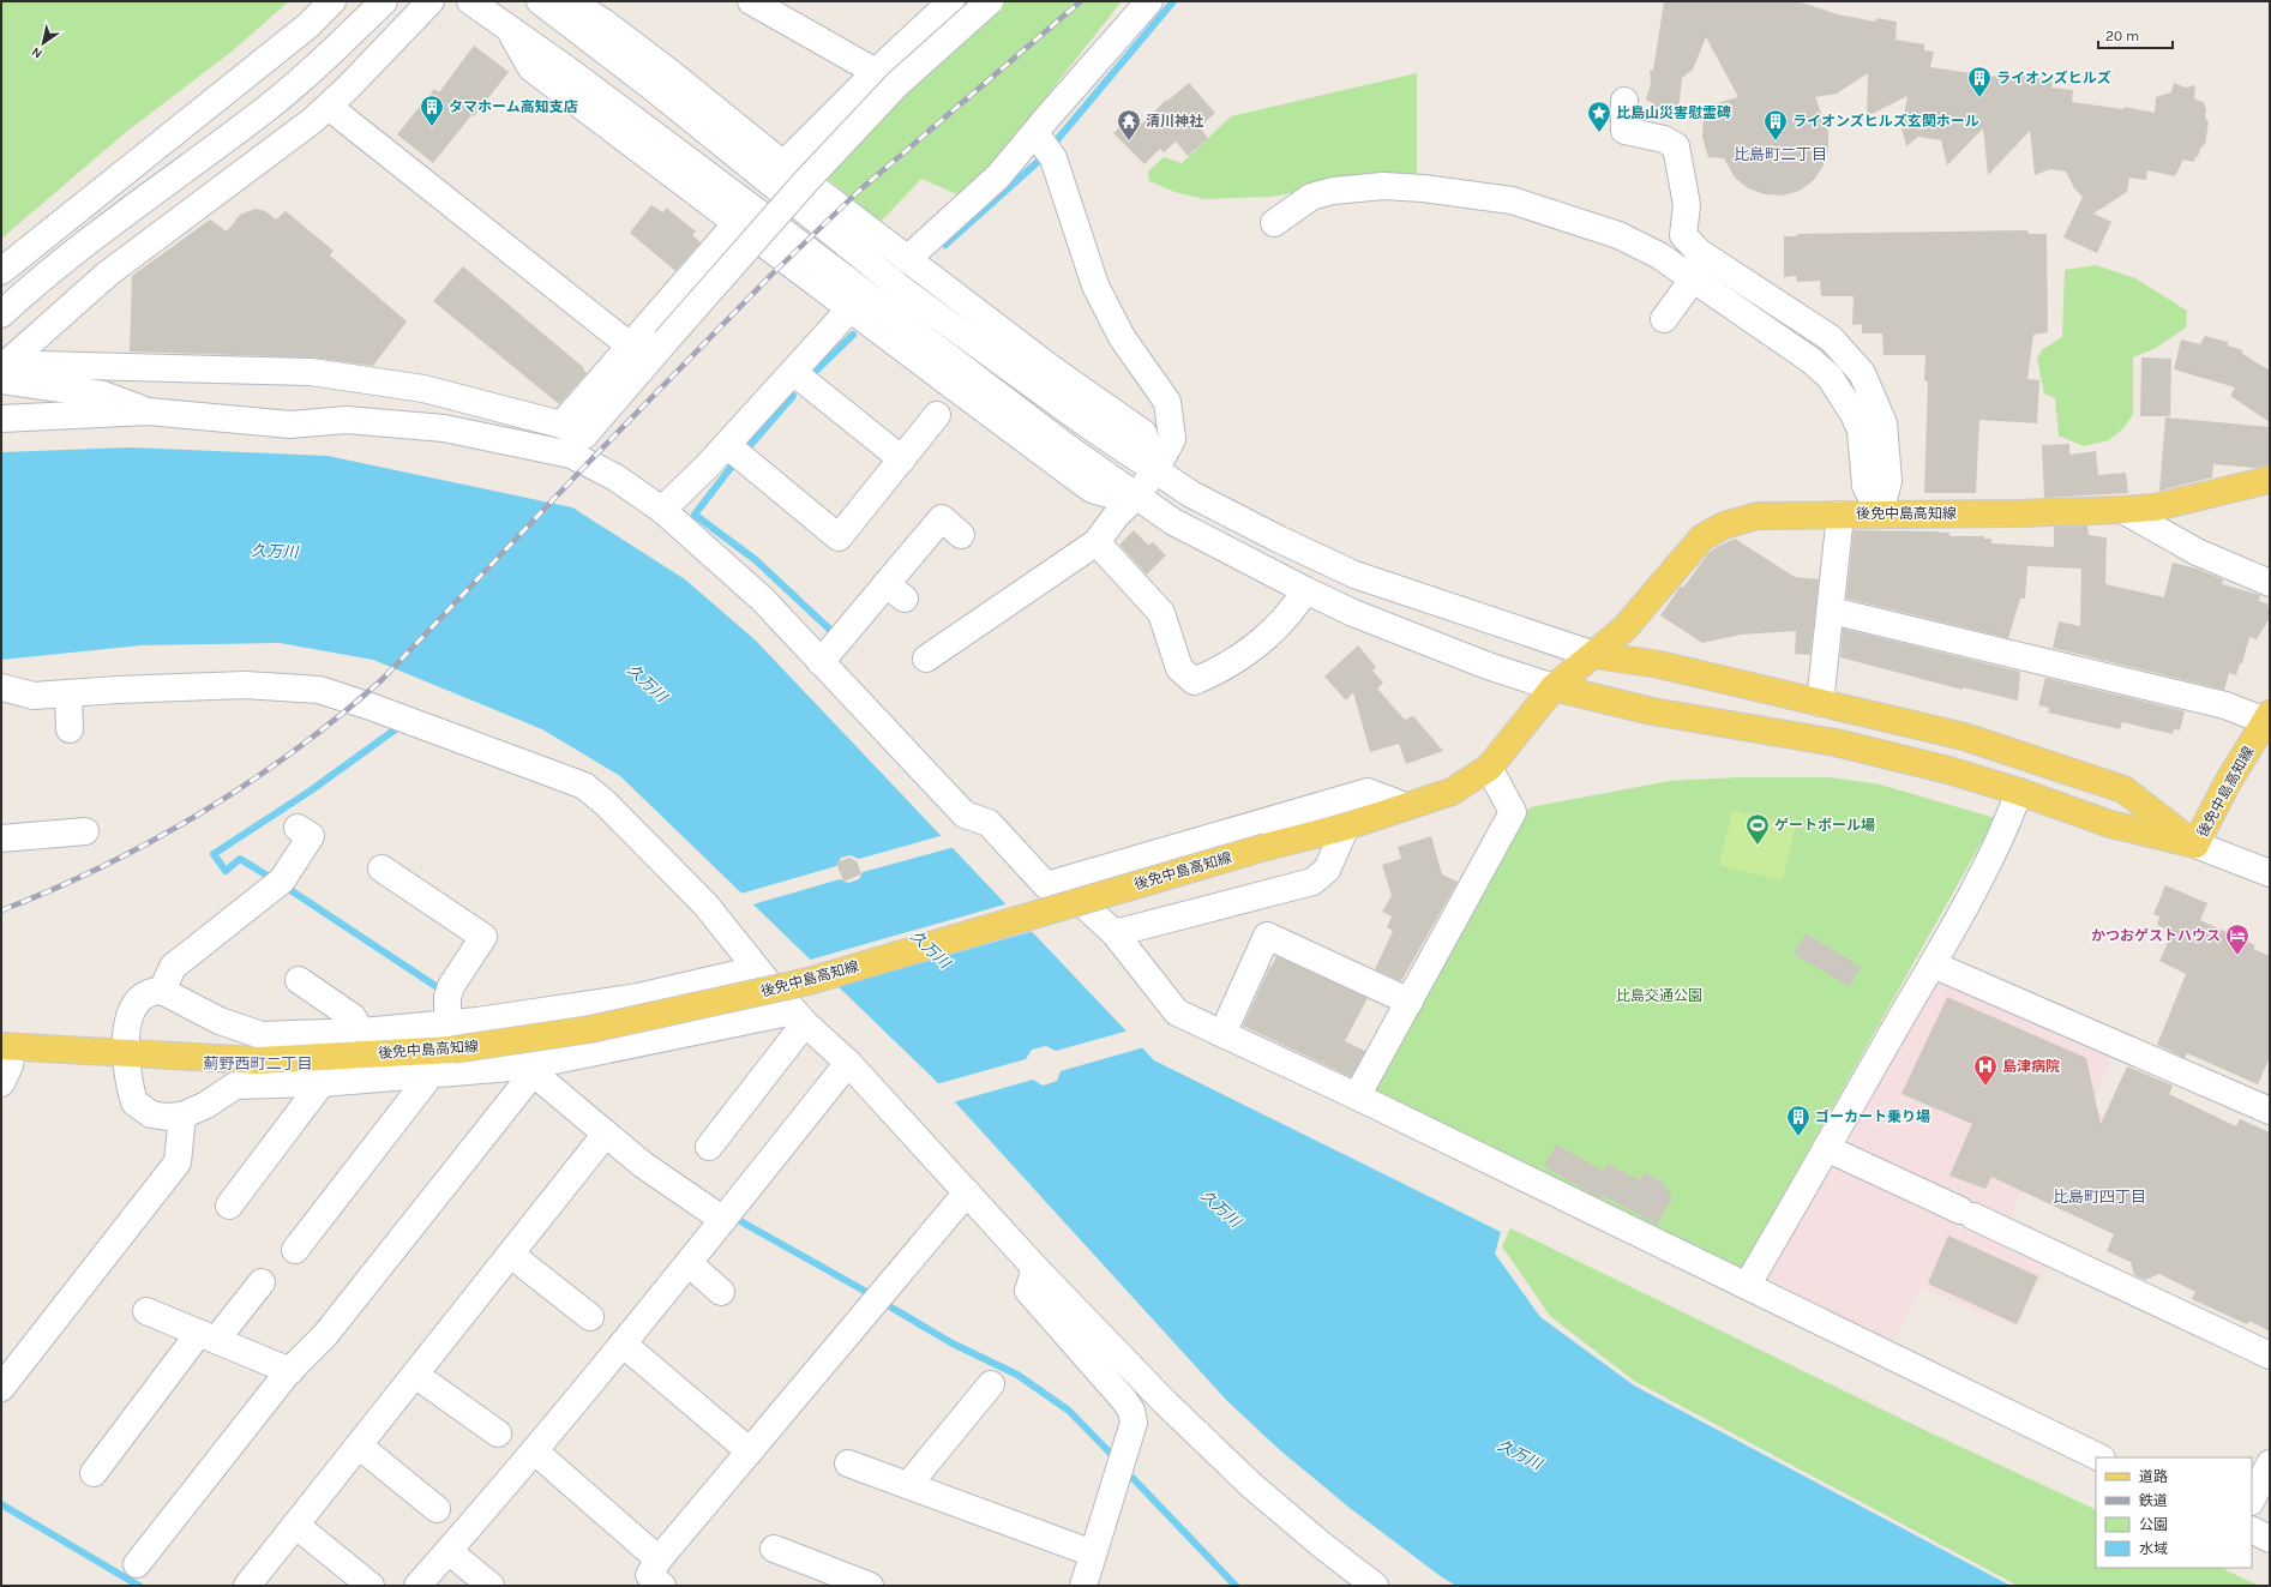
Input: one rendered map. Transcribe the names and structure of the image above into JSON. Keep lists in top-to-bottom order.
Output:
{
  "streets": {
    "main road": ["後免中島高知線"]
  },
  "districts": ["比島町二丁目", "薊野西町二丁目", "比島町四丁目"],
  "water": ["久万川"],
  "parks": ["比島交通公園"],
  "places": {
    "building": [
      "ライオンズヒルズ",
      "タマホーム高知支店",
      "ライオンズヒルズ玄関ホール",
      "ゴーカート乗り場"
    ],
    "place": ["比島山災害慰霊碑"],
    "temple": ["清川神社"],
    "sports": ["ゲートボール場"],
    "hotel": ["かつおゲストハウス"],
    "hospital": ["島津病院"]
  },
  "legend": [
    "道路",
    "鉄道",
    "公園",
    "水域"
  ],
  "scale_bar": "20 m",
  "north": "bottom left"
}
